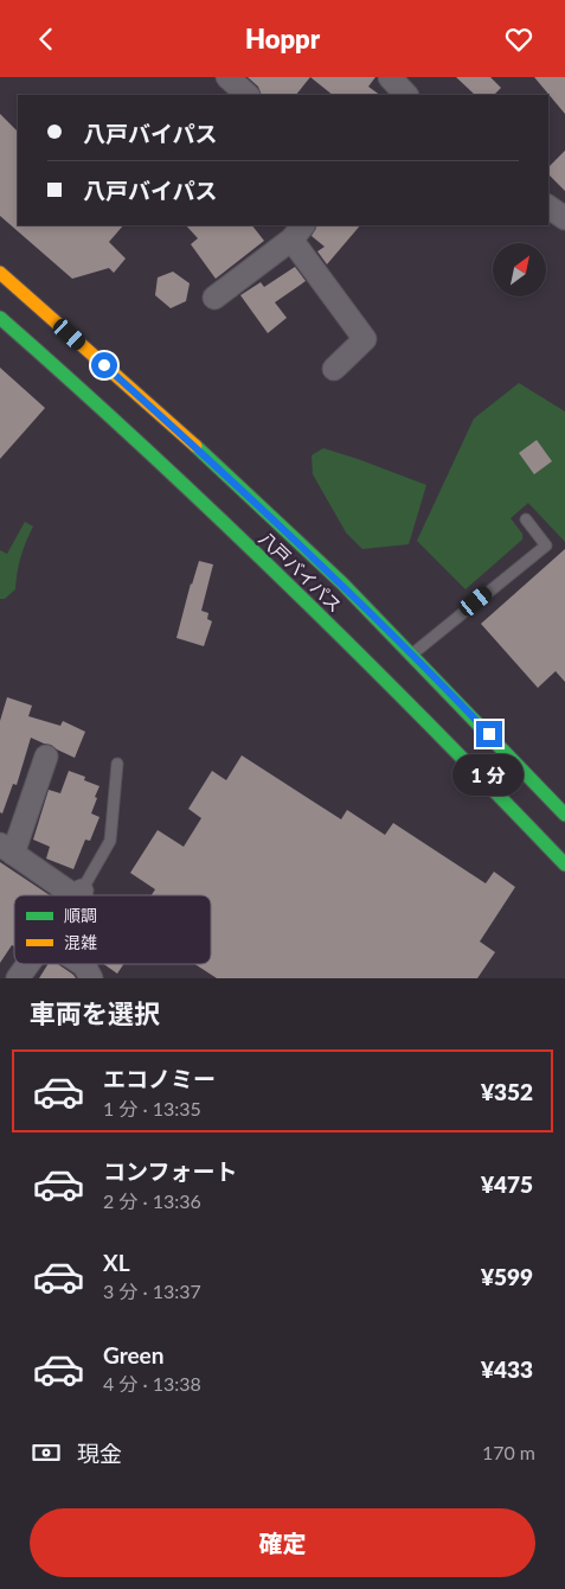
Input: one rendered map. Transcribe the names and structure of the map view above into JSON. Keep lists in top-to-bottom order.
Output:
{
  "streets": {
    "highway": ["八戸バイパス"]
  },
  "legend": ["順調", "混雑"],
  "north": "top right",
  "page": {
    "header": "Hoppr",
    "banner": ["八戸バイパス", "八戸バイパス"],
    "bubble": "1 分",
    "heading": "車両を選択",
    "list": [
      {
        "name": "エコノミー",
        "note": "1 分 · 13:35",
        "value": "¥352"
      },
      {
        "name": "コンフォート",
        "note": "2 分 · 13:36",
        "value": "¥475"
      },
      {
        "name": "XL",
        "note": "3 分 · 13:37",
        "value": "¥599"
      },
      {
        "name": "Green",
        "note": "4 分 · 13:38",
        "value": "¥433"
      }
    ],
    "pay": ["現金", "170 m"],
    "buttons": "確定"
  }
}
